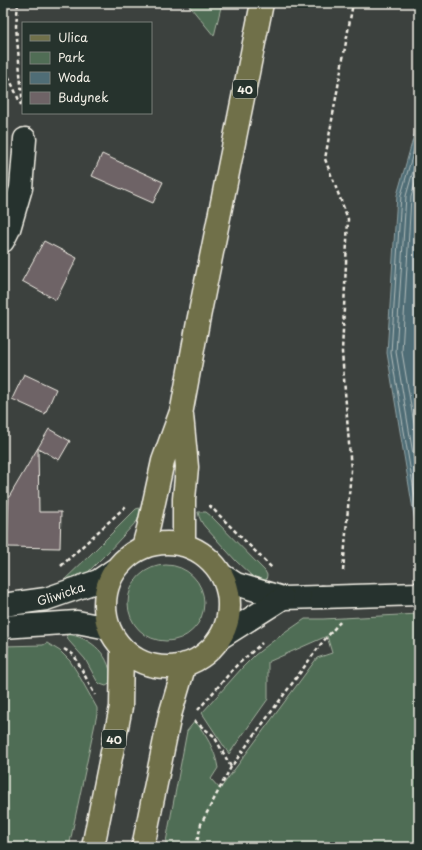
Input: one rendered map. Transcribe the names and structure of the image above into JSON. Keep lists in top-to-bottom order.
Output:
{
  "streets": {
    "main road": ["40", "Gliwicka"]
  },
  "crossings": [
    ["40", "Gliwicka"]
  ],
  "legend": [
    "Ulica",
    "Park",
    "Woda",
    "Budynek"
  ]
}
